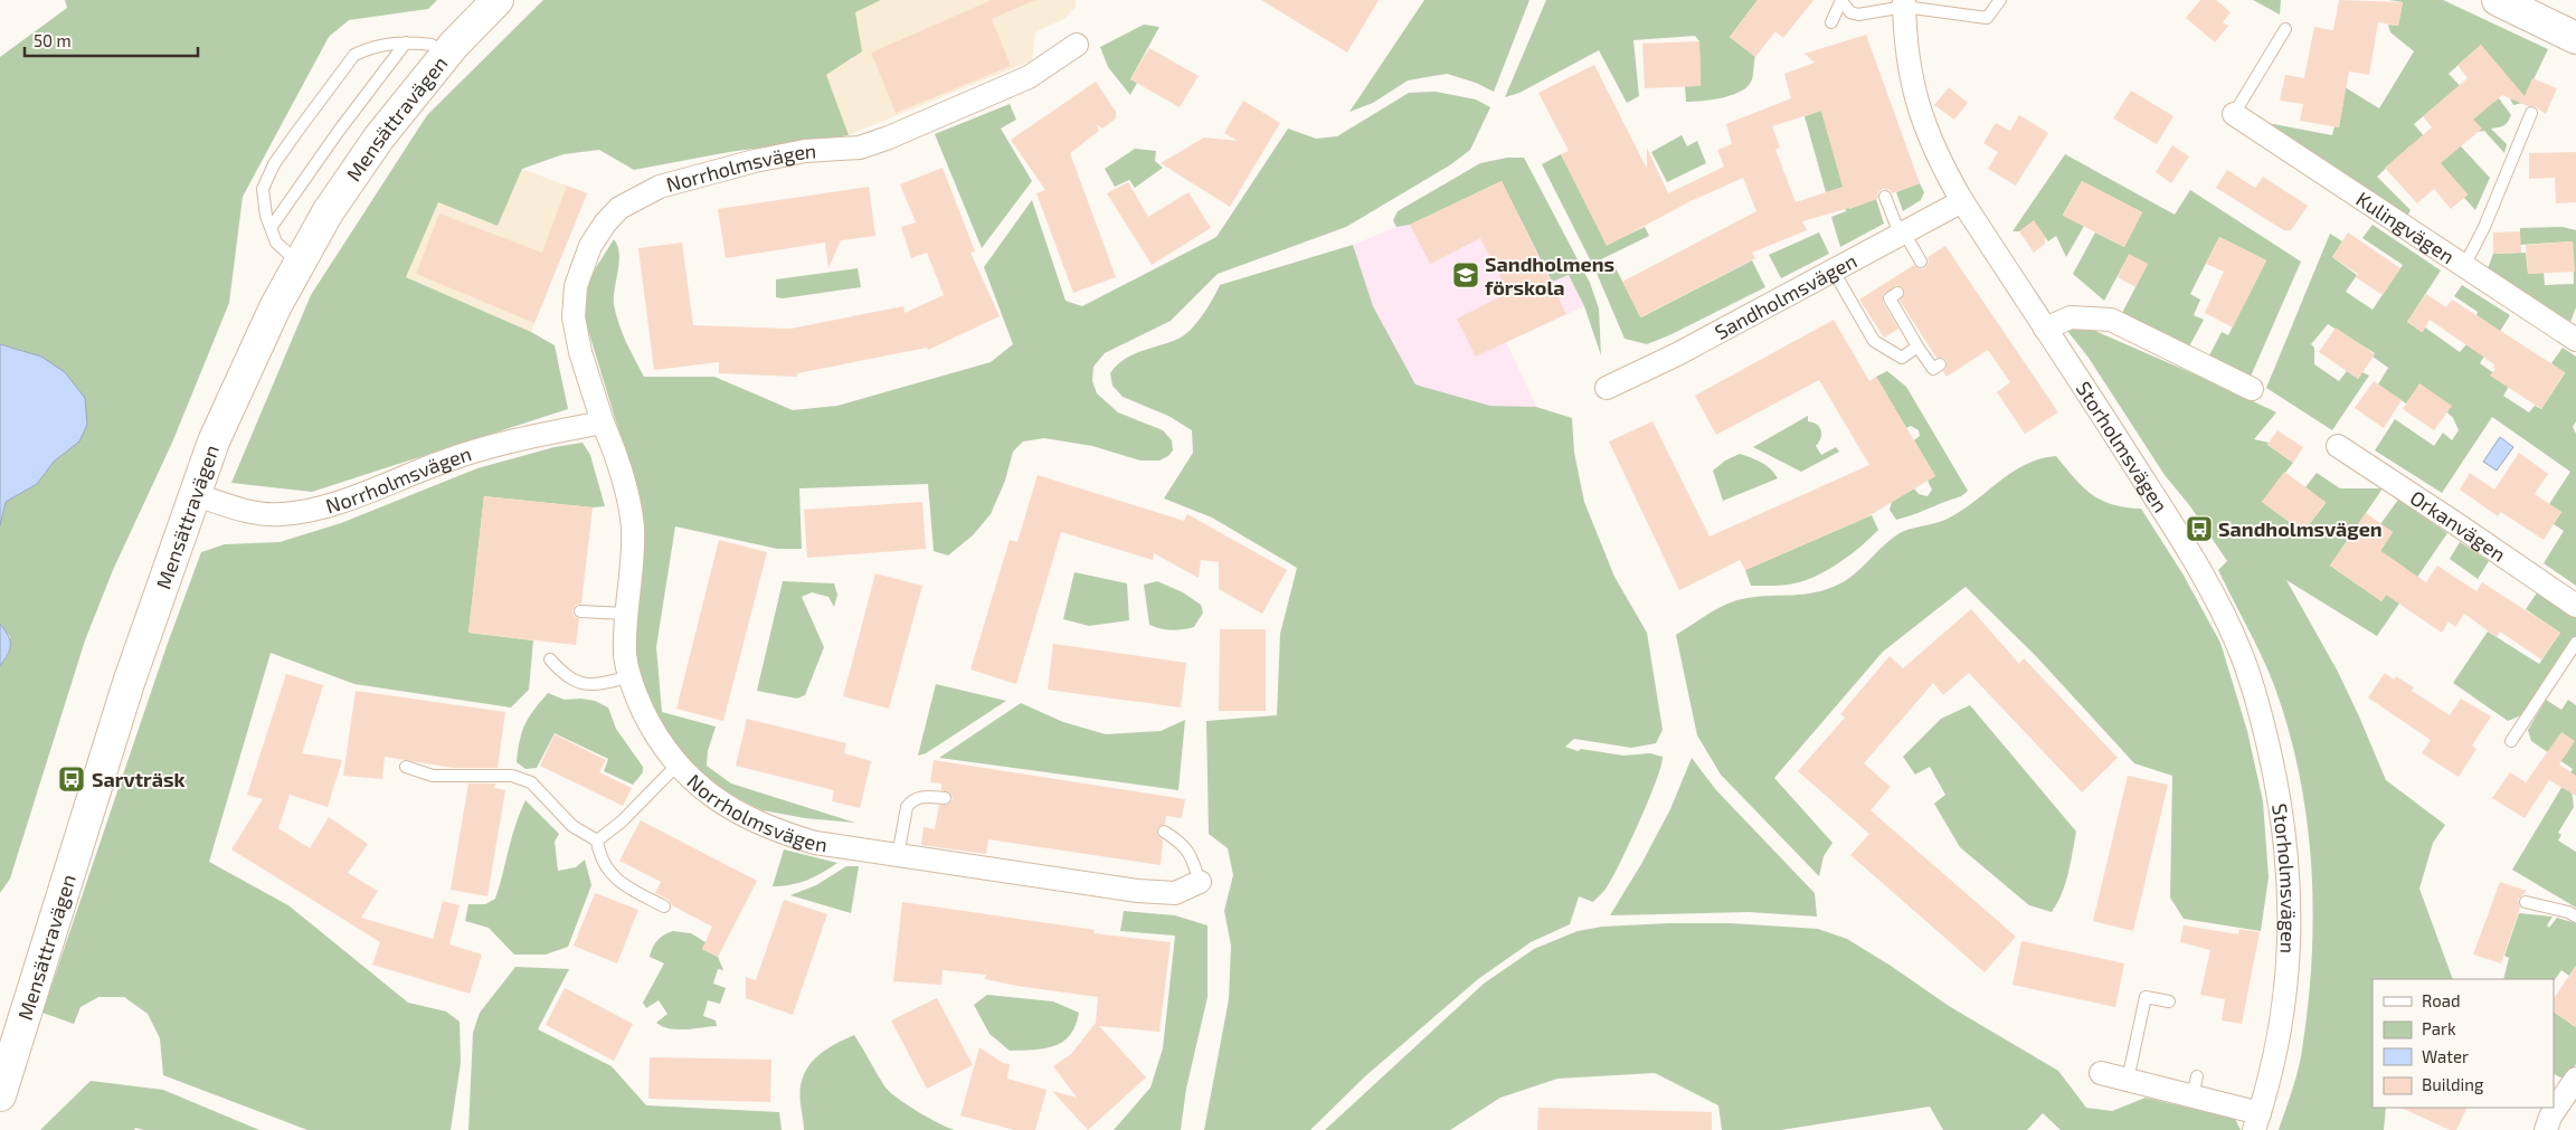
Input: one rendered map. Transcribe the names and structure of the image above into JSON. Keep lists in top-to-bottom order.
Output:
{
  "streets": {
    "street": [
      "Mensättravägen",
      "Norrholmsvägen",
      "Kulingvägen",
      "Sandholmsvägen",
      "Storholmsvägen",
      "Orkanvägen"
    ]
  },
  "crossings": [
    ["Mensättravägen", "Norrholmsvägen"],
    ["Sandholmsvägen", "Storholmsvägen"]
  ],
  "places": {
    "school or university": ["Sandholmens förskola"],
    "bus stop": ["Sandholmsvägen", "Sarvträsk"]
  },
  "legend": [
    "Road",
    "Park",
    "Water",
    "Building"
  ],
  "scale_bar": "50 m"
}
